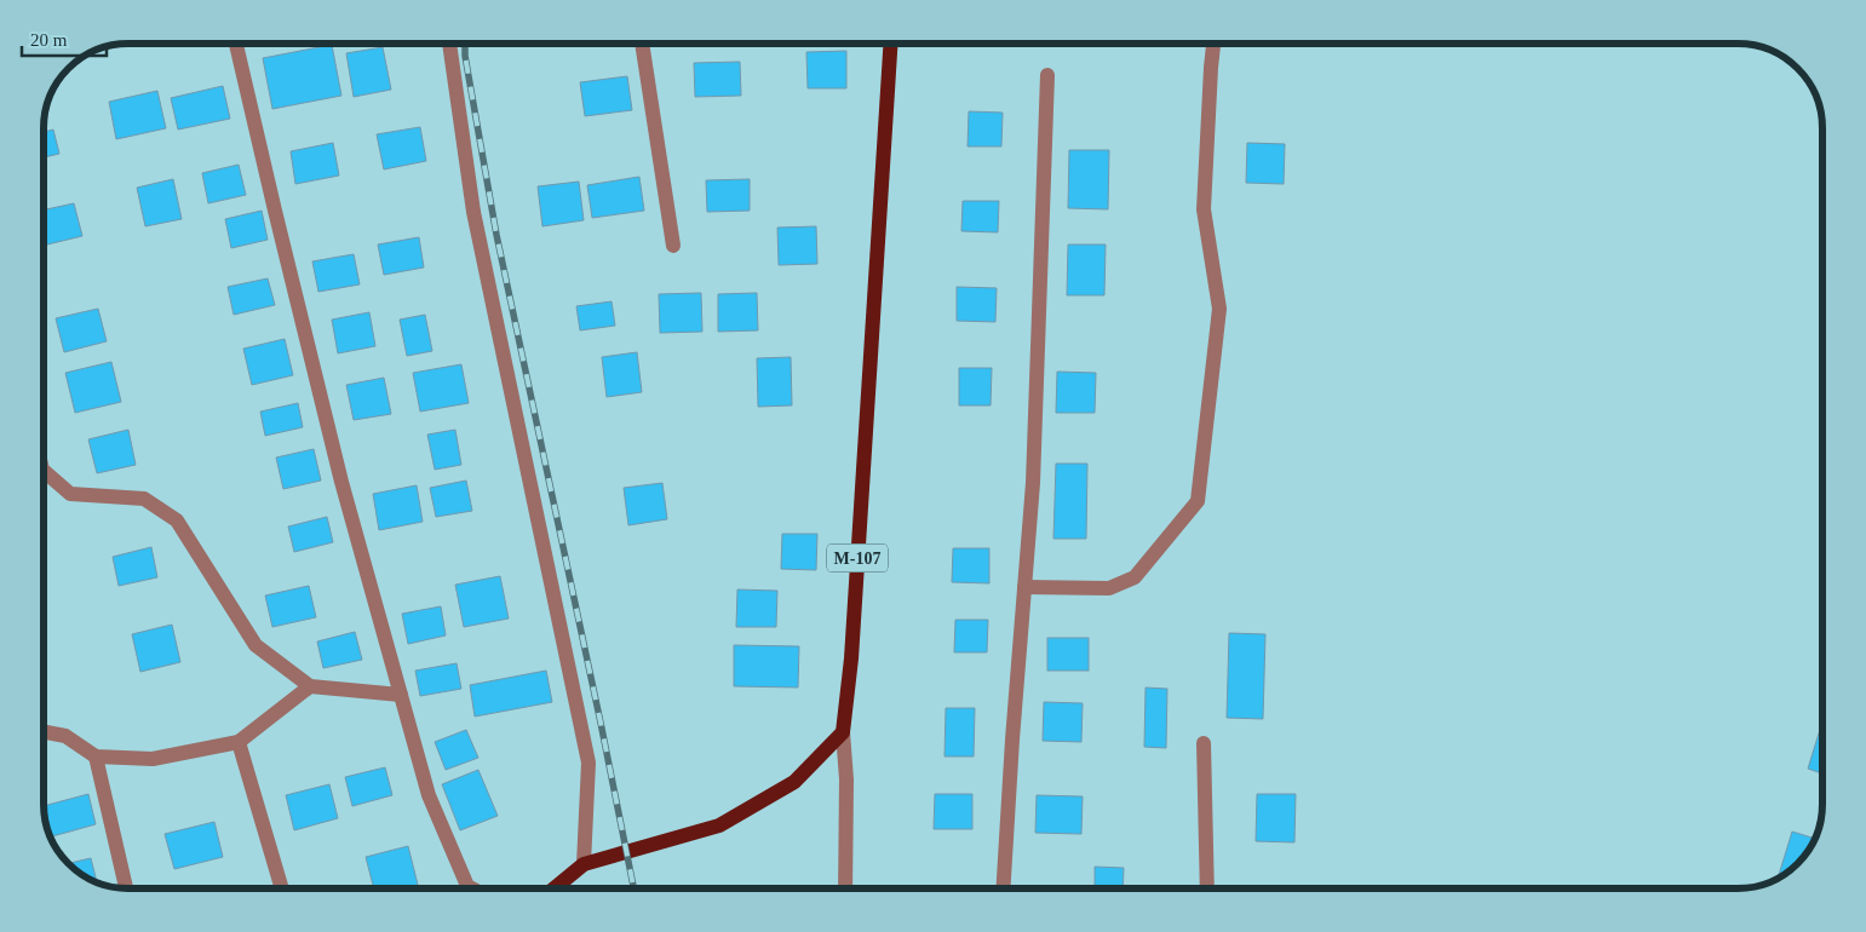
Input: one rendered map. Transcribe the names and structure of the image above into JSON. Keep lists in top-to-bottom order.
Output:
{
  "streets": {
    "main road": ["М-107"]
  },
  "scale_bar": "20 m"
}
